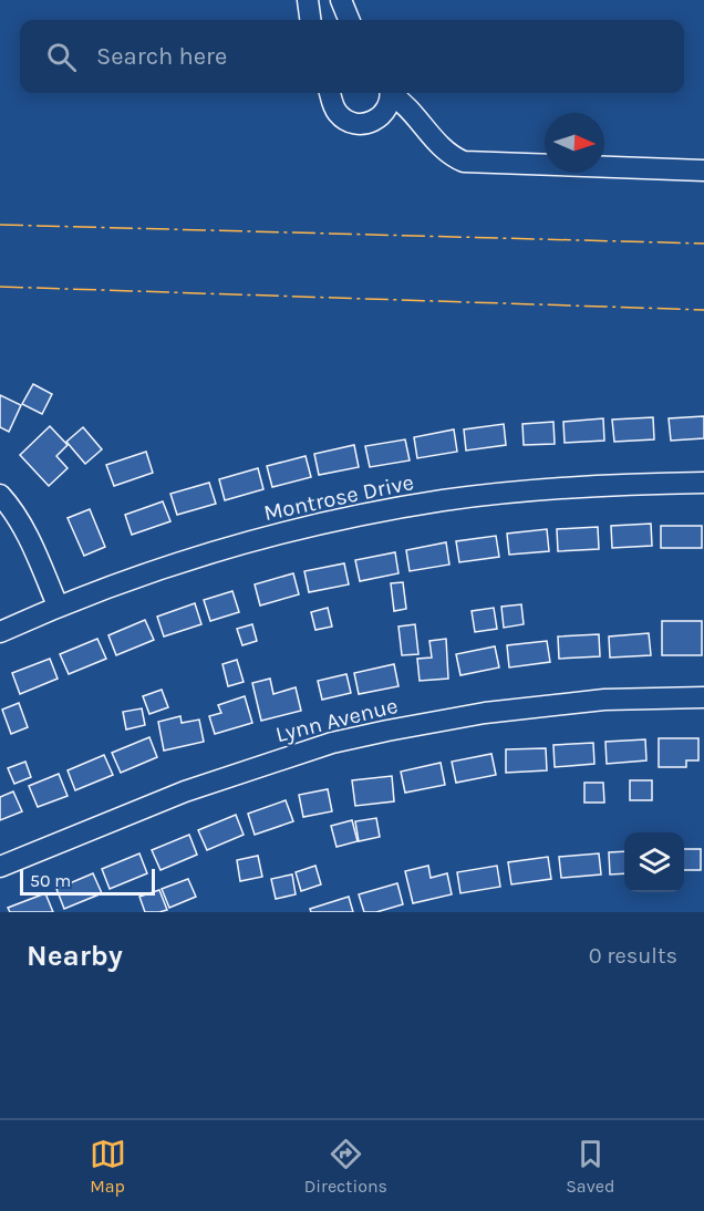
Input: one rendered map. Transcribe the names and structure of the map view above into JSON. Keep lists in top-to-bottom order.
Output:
{
  "streets": {
    "street": ["Montrose Drive", "Lynn Avenue"]
  },
  "scale_bar": "50 m",
  "north": "right",
  "page": {
    "search": "Search here",
    "scale": "50 m",
    "heading": ["Nearby", "0 results"],
    "nav": ["Map", "Directions", "Saved"]
  }
}
